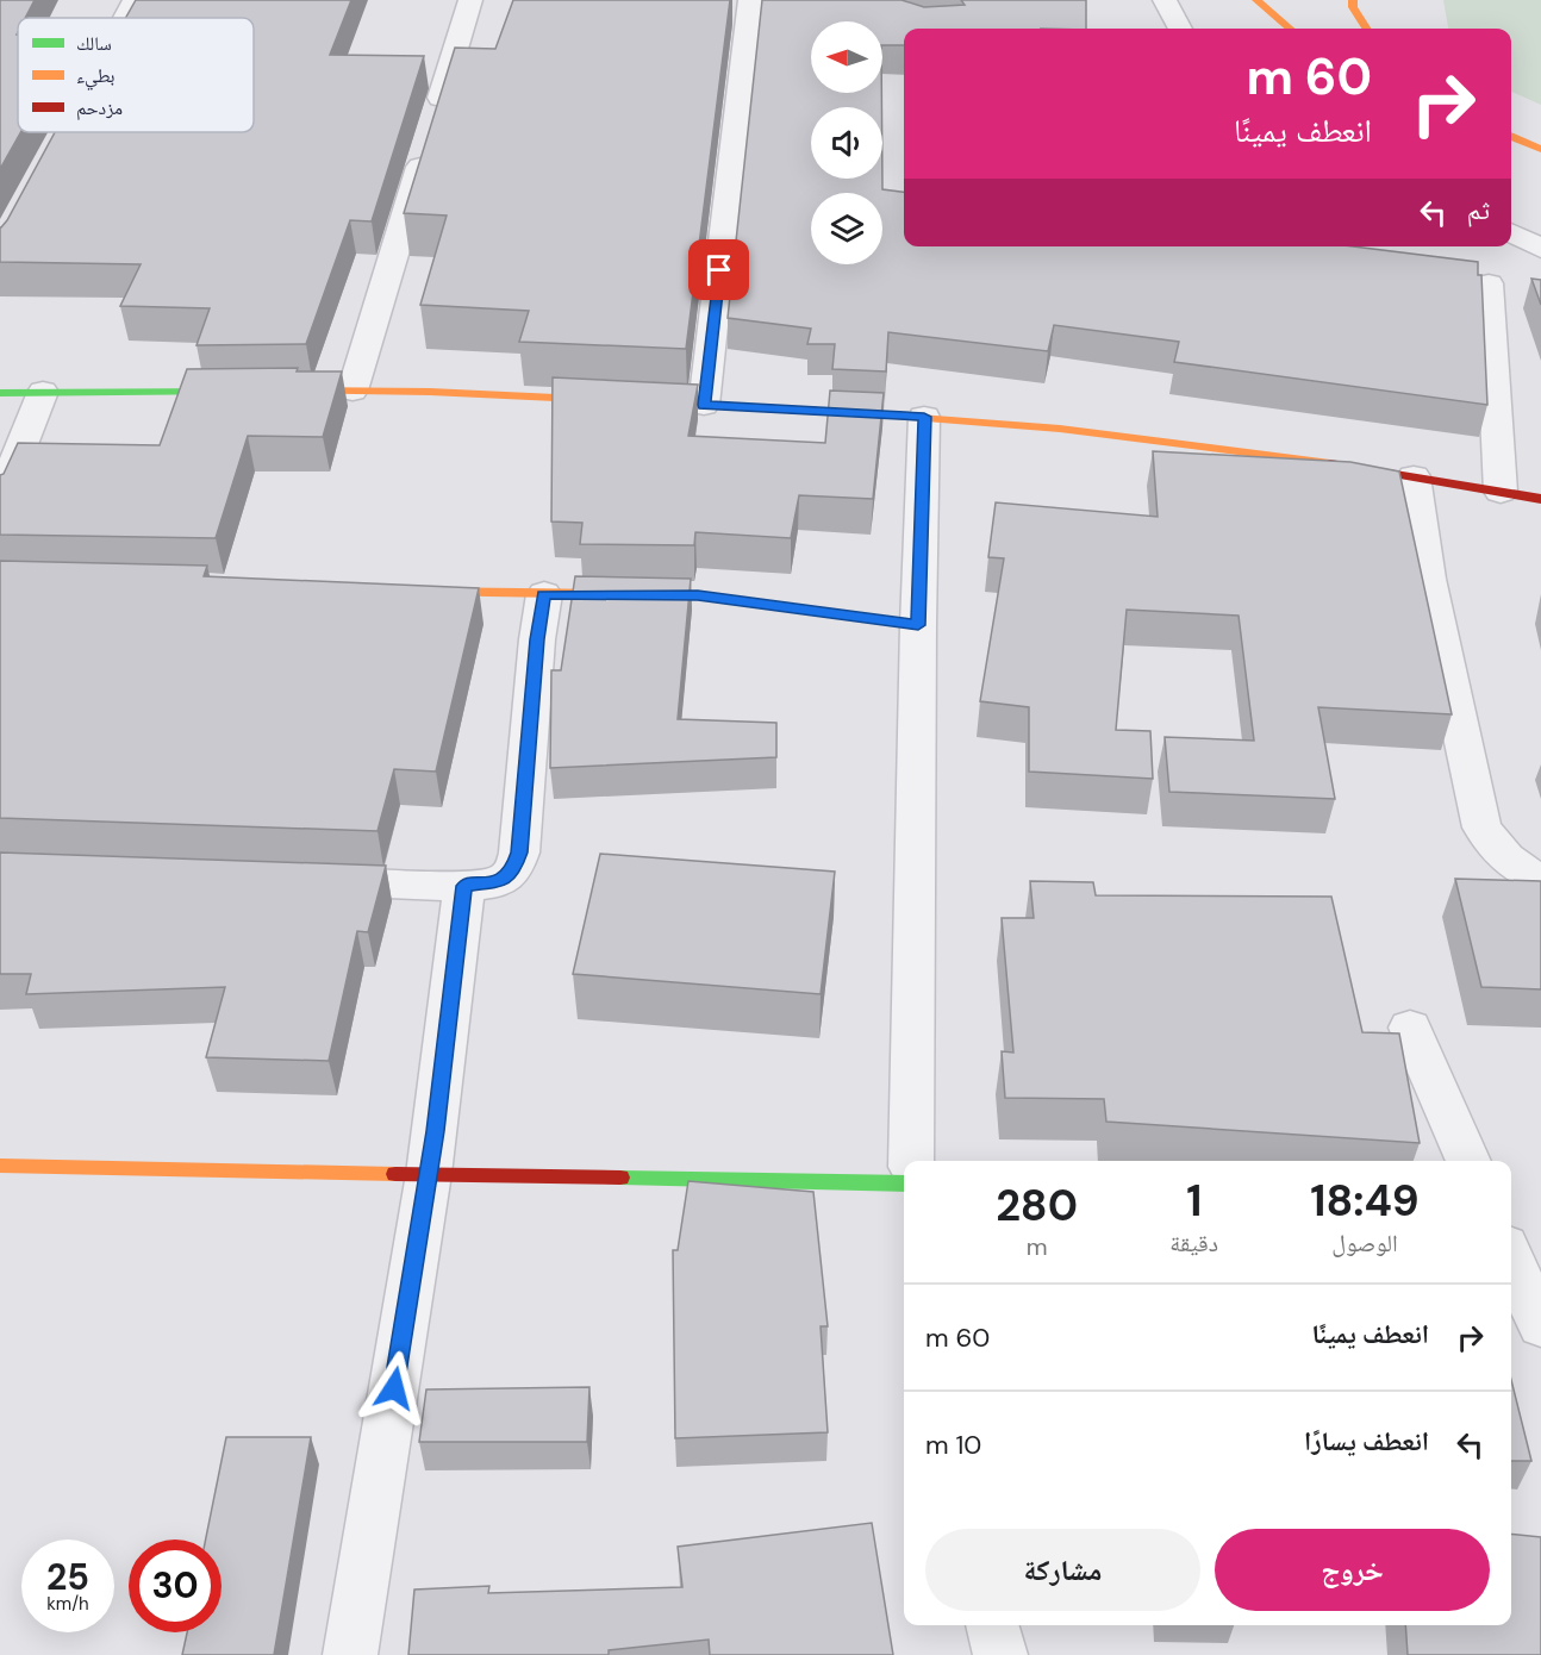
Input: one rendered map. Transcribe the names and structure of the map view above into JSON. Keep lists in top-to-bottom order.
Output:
{
  "legend": ["سالك", "بطيء", "مزدحم"],
  "north": "left",
  "page": {
    "turn": ["60 m", "انعطف يمينًا"],
    "then": "ثم",
    "eta": [
      "18:49",
      "الوصول",
      "1",
      "دقيقة",
      "280",
      "m"
    ],
    "list": [
      {
        "name": "انعطف يمينًا",
        "value": "60 m"
      },
      {
        "name": "انعطف يسارًا",
        "value": "10 m"
      }
    ],
    "buttons": ["خروج", "مشاركة"],
    "speed": "25 km/h",
    "limit": "30"
  }
}
